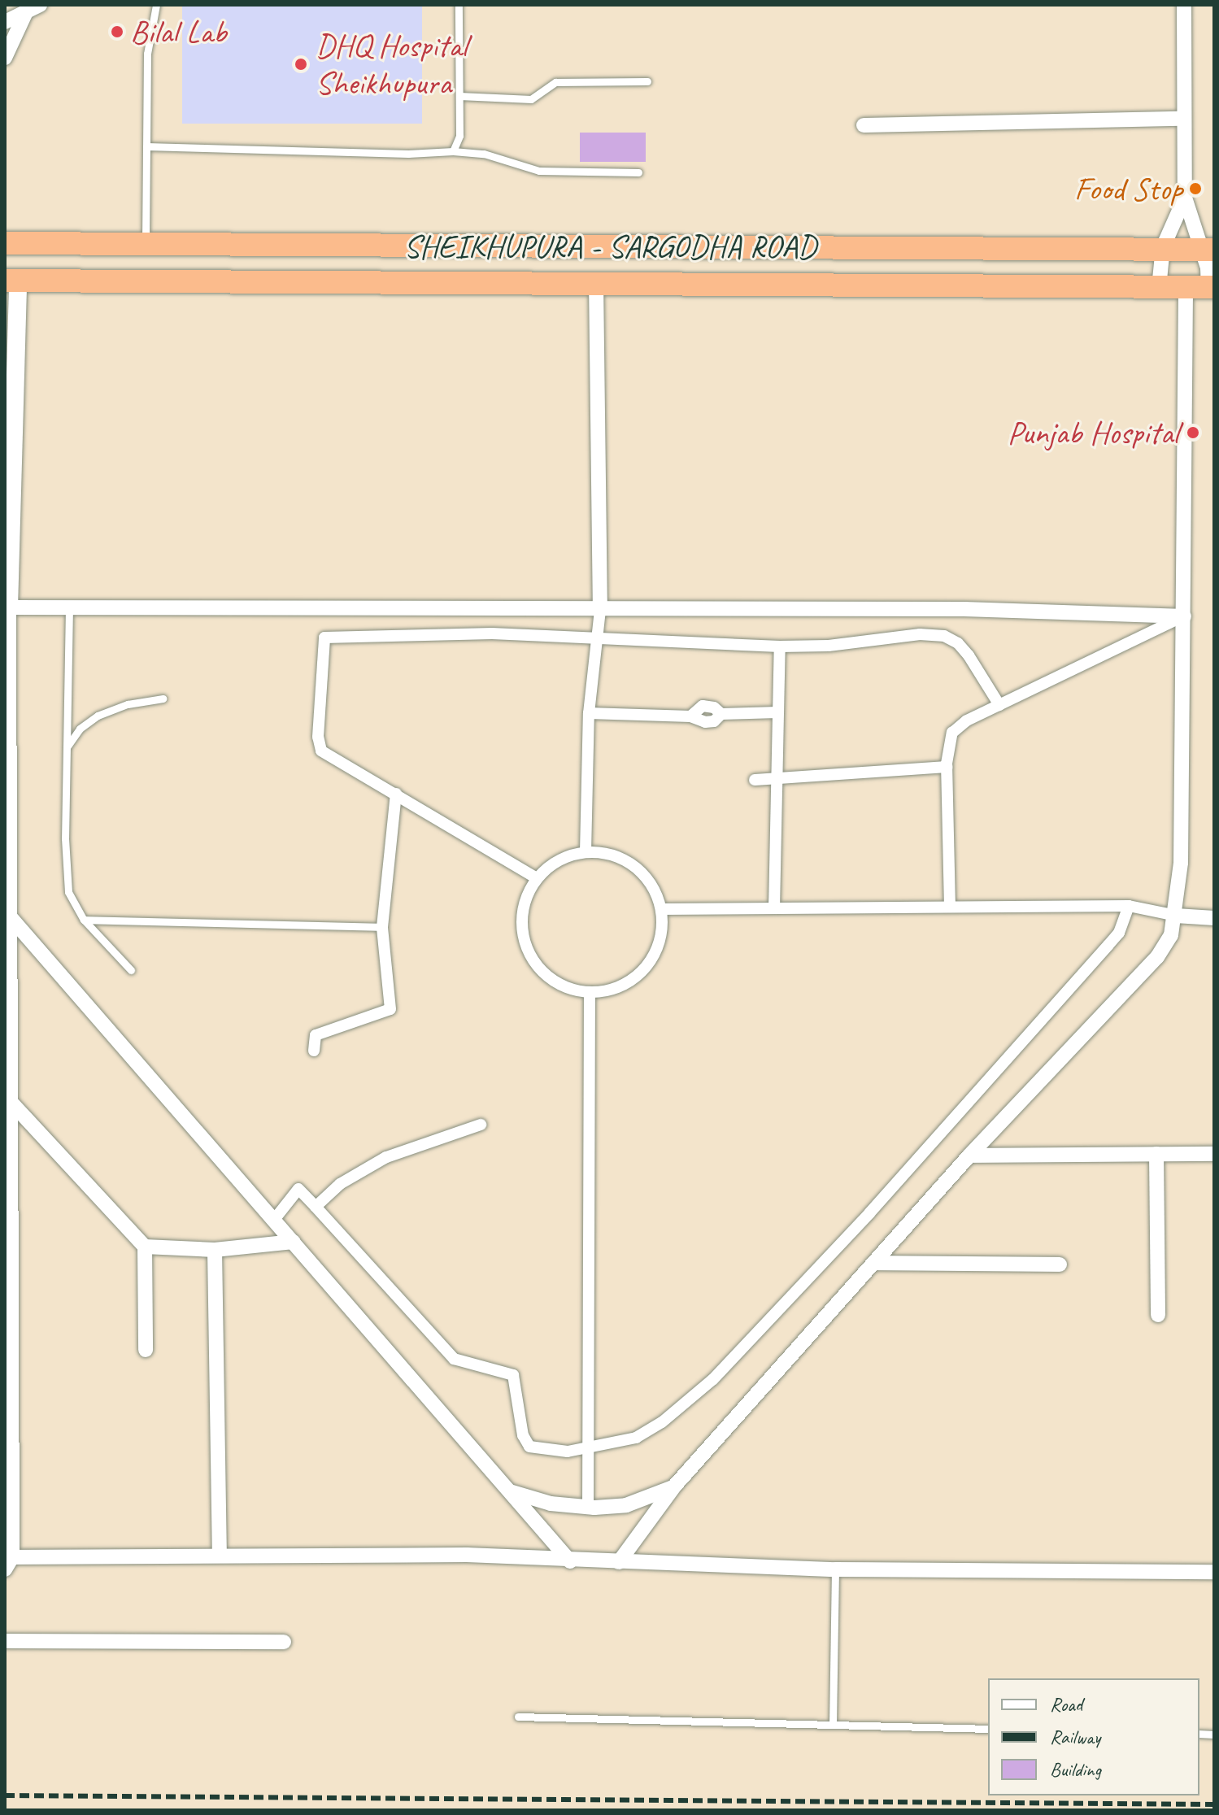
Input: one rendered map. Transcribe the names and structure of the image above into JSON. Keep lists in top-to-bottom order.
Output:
{
  "streets": {
    "highway": ["SHEIKHUPURA - SARGODHA ROAD"]
  },
  "places": [
    "Bilal Lab",
    "DHQ Hospital Sheikhupura",
    "Food Stop",
    "Punjab Hospital"
  ],
  "legend": ["Road", "Railway", "Building"]
}
